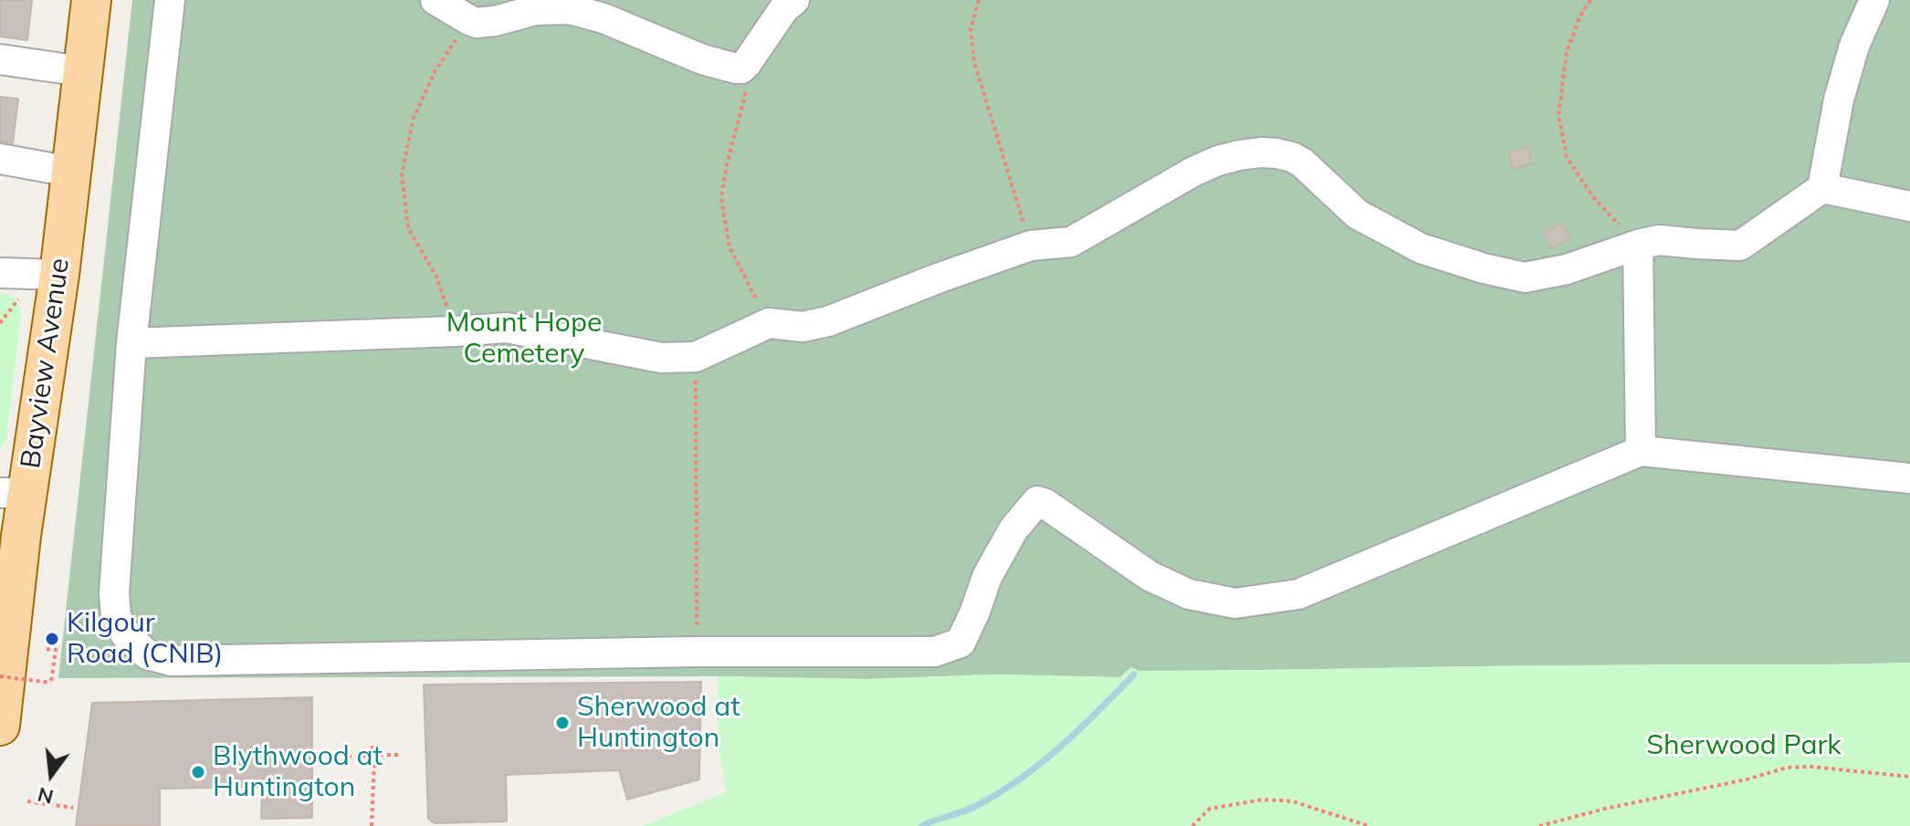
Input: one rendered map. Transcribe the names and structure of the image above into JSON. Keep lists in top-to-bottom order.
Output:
{
  "streets": {
    "main road": ["Bayview Avenue"]
  },
  "parks": ["Mount Hope Cemetery", "Sherwood Park"],
  "places": ["Kilgour Road (CNIB)", "Sherwood at Huntington", "Blythwood at Huntington"],
  "north": "bottom"
}
